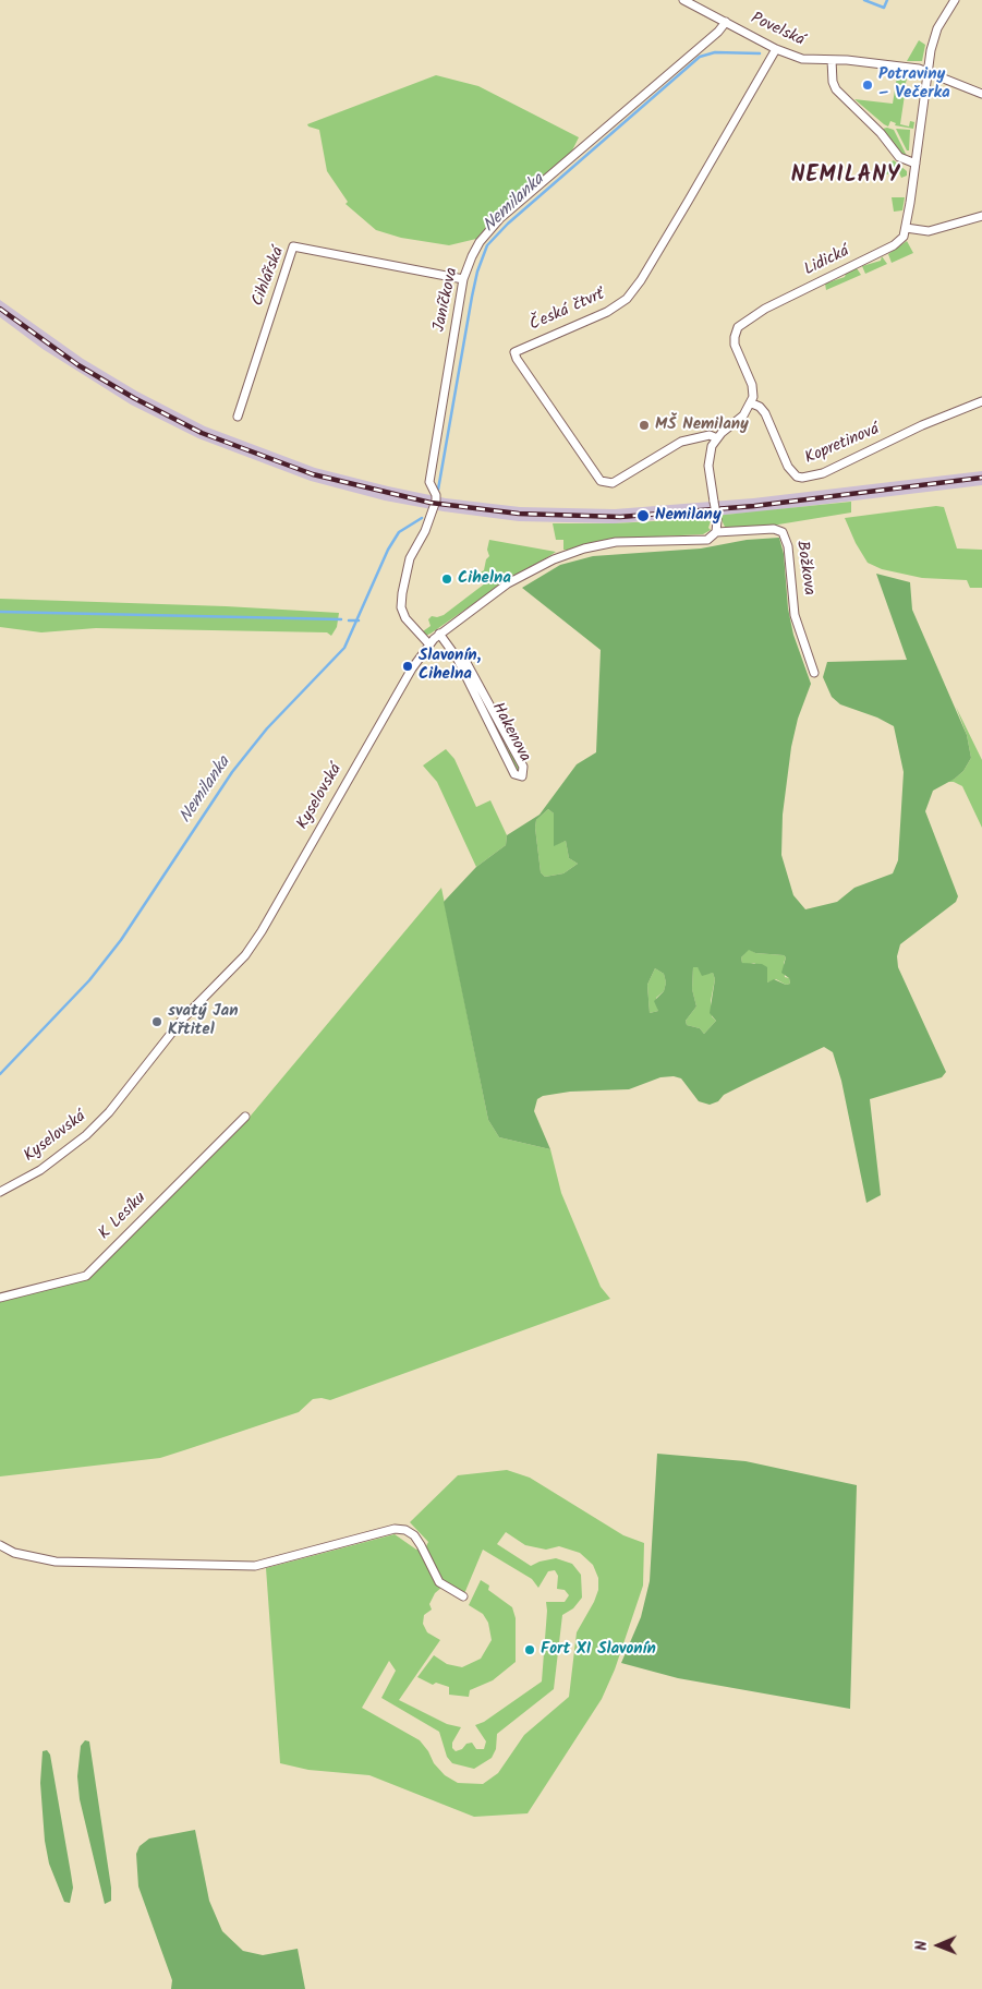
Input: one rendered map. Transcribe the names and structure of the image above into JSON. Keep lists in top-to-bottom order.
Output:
{
  "streets": {
    "street": [
      "Povelská",
      "Lidická",
      "Cihlářská",
      "Janíčkova",
      "Česká čtvrť",
      "Kopretinová",
      "Božkova",
      "Hakenova",
      "Kyselovská",
      "K Lesíku"
    ]
  },
  "crossings": [
    ["Povelská", "Lidická"],
    ["Povelská", "Janíčkova"],
    ["Povelská", "Česká čtvrť"],
    ["Lidická", "Kopretinová"],
    ["Cihlářská", "Janíčkova"],
    ["Janíčkova", "Kyselovská"],
    ["Božkova", "Kyselovská"]
  ],
  "districts": ["NEMILANY"],
  "water": ["Nemilanka"],
  "places": [
    "Potraviny – Večerka",
    "MŠ Nemilany",
    "Nemilany",
    "Cihelna",
    "Slavonín, Cihelna",
    "svatý Jan Křtitel",
    "Fort XI Slavonín"
  ],
  "north": "left"
}
